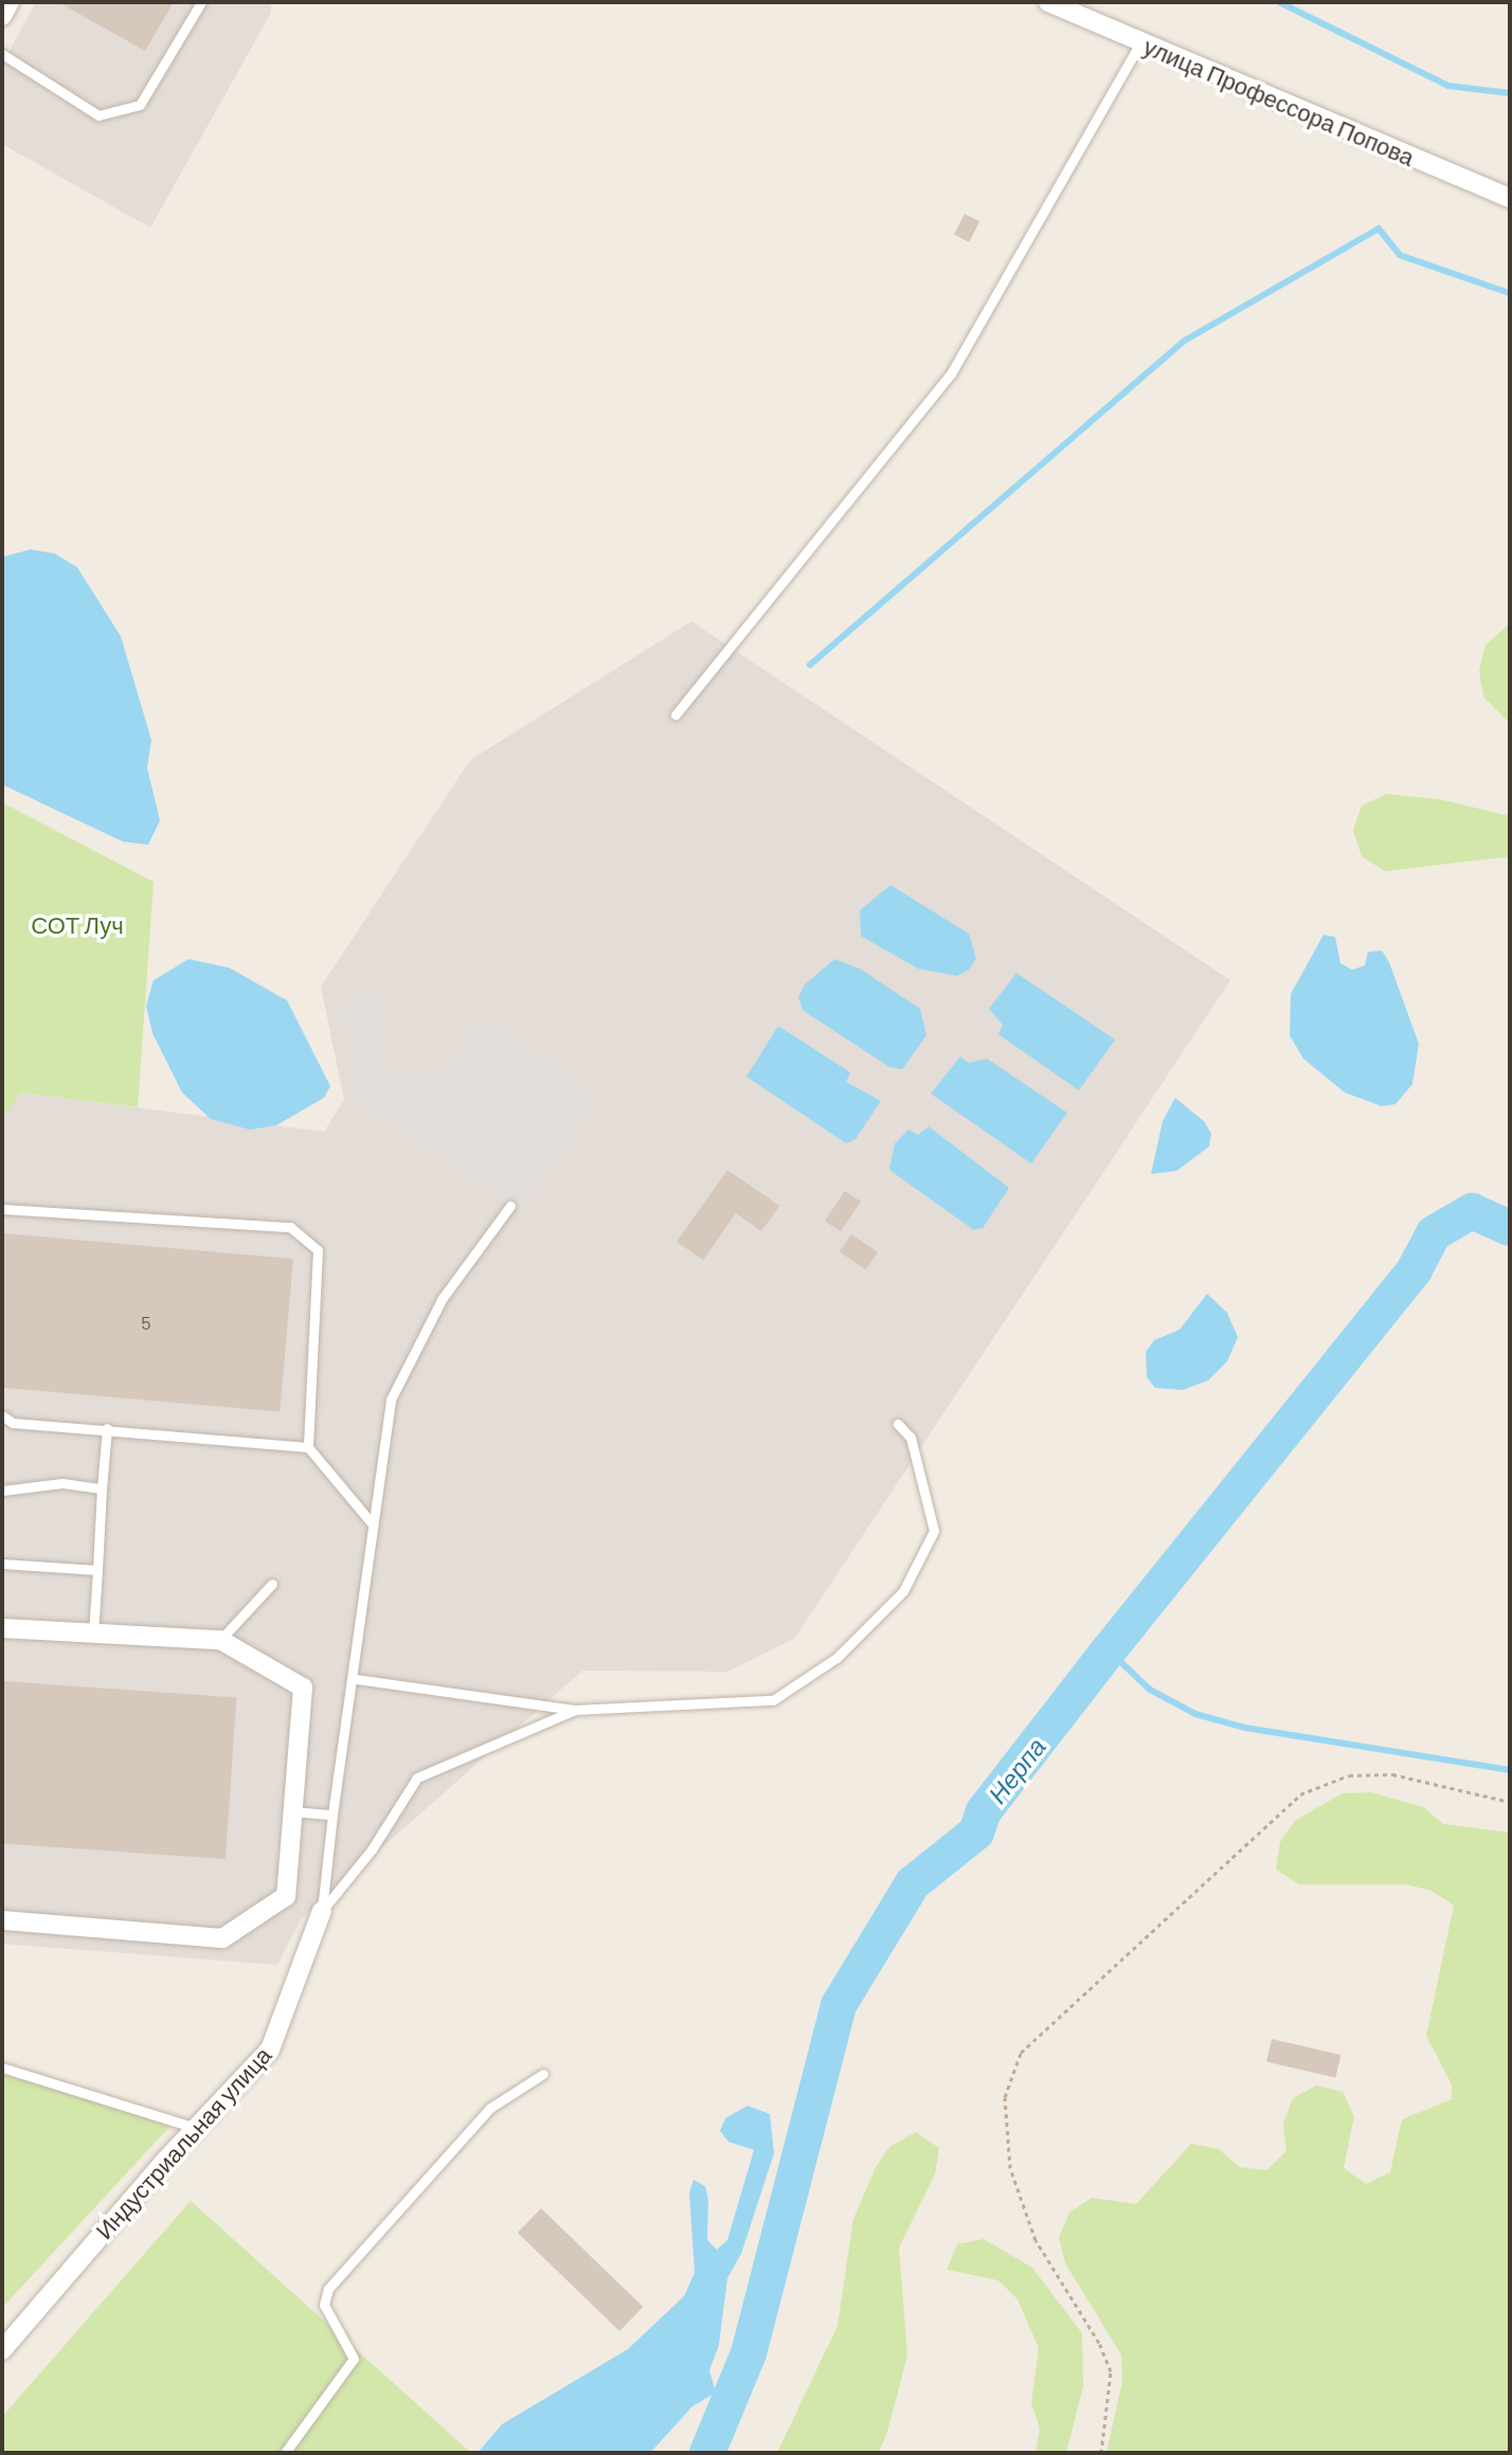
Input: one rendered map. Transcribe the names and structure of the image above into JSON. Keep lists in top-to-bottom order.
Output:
{
  "streets": {
    "street": ["улица Профессора Попова", "Индустриальная улица"]
  },
  "water": ["Нерпа"],
  "parks": ["СОТ Луч"],
  "house_numbers": ["5"]
}
